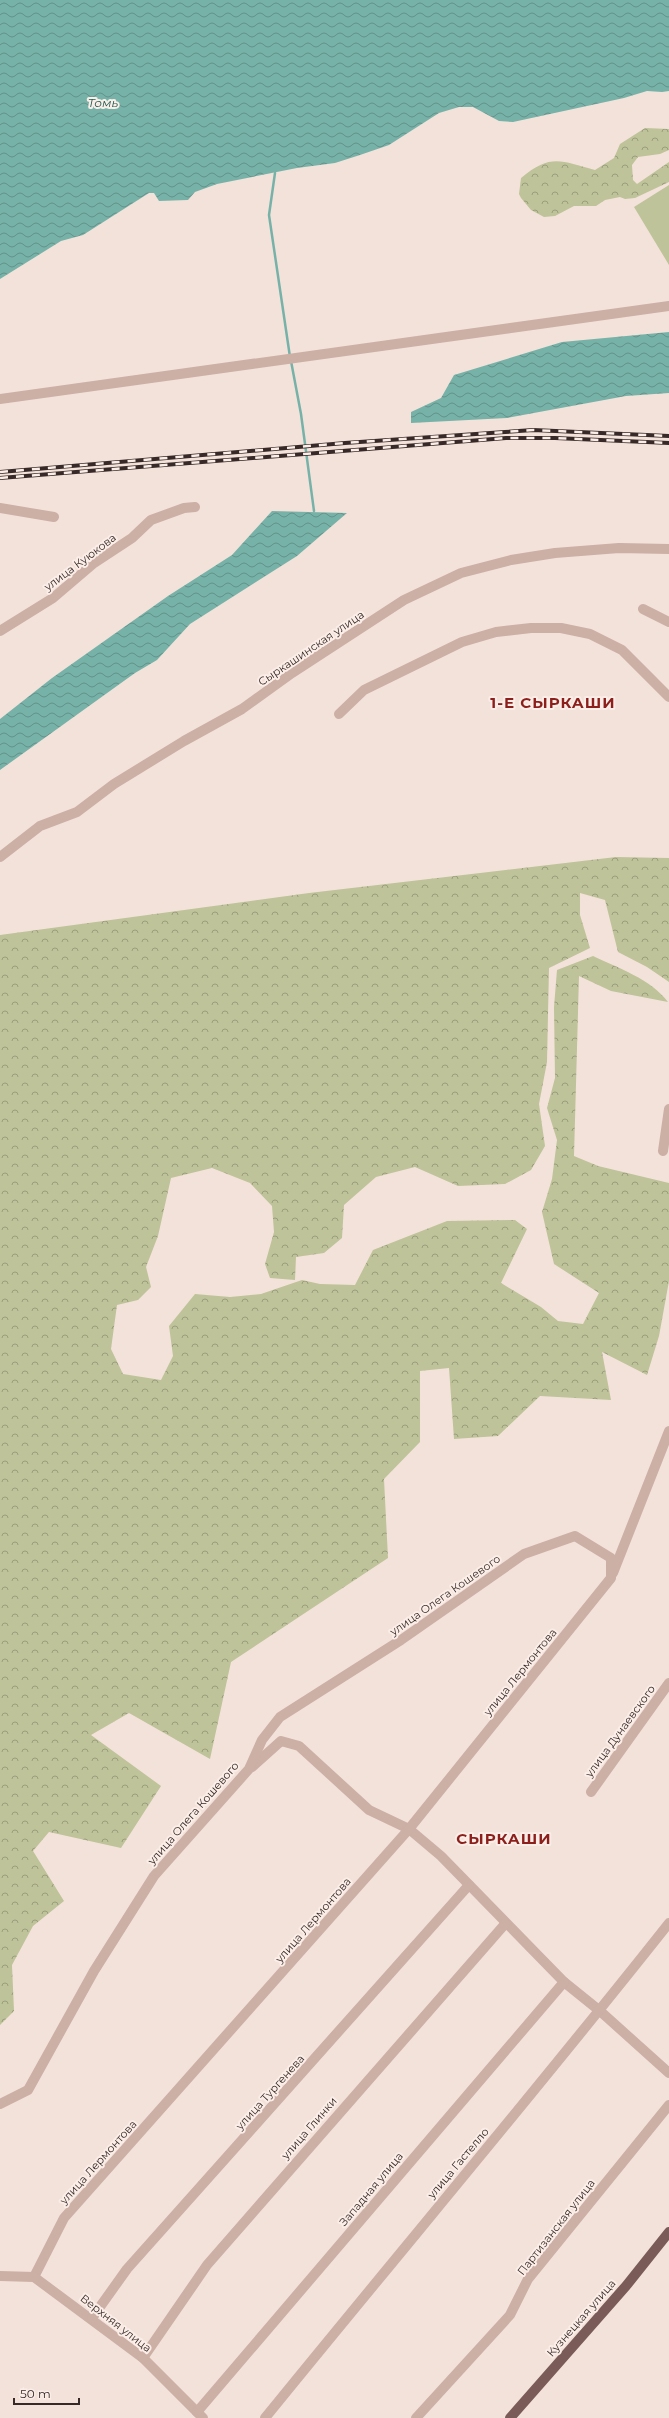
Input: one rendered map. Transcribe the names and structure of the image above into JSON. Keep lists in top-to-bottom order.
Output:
{
  "streets": {
    "main road": ["Кузнецкая улица"],
    "street": [
      "улица Куюкова",
      "Сыркашинская улица",
      "улица Олега Кошевого",
      "улица Лермонтова",
      "улица Дунаевского",
      "улица Тургенева",
      "улица Глинки",
      "улица Гастелло",
      "Западная улица",
      "Партизанская улица",
      "Верхняя улица"
    ]
  },
  "crossings": [
    ["улица Олега Кошевого", "улица Лермонтова"],
    ["улица Лермонтова", "Верхняя улица"],
    ["улица Тургенева", "Верхняя улица"],
    ["улица Глинки", "Верхняя улица"],
    ["Западная улица", "Верхняя улица"]
  ],
  "districts": ["1-Е СЫРКАШИ", "СЫРКАШИ"],
  "water": ["Томь"],
  "scale_bar": "50 m"
}
